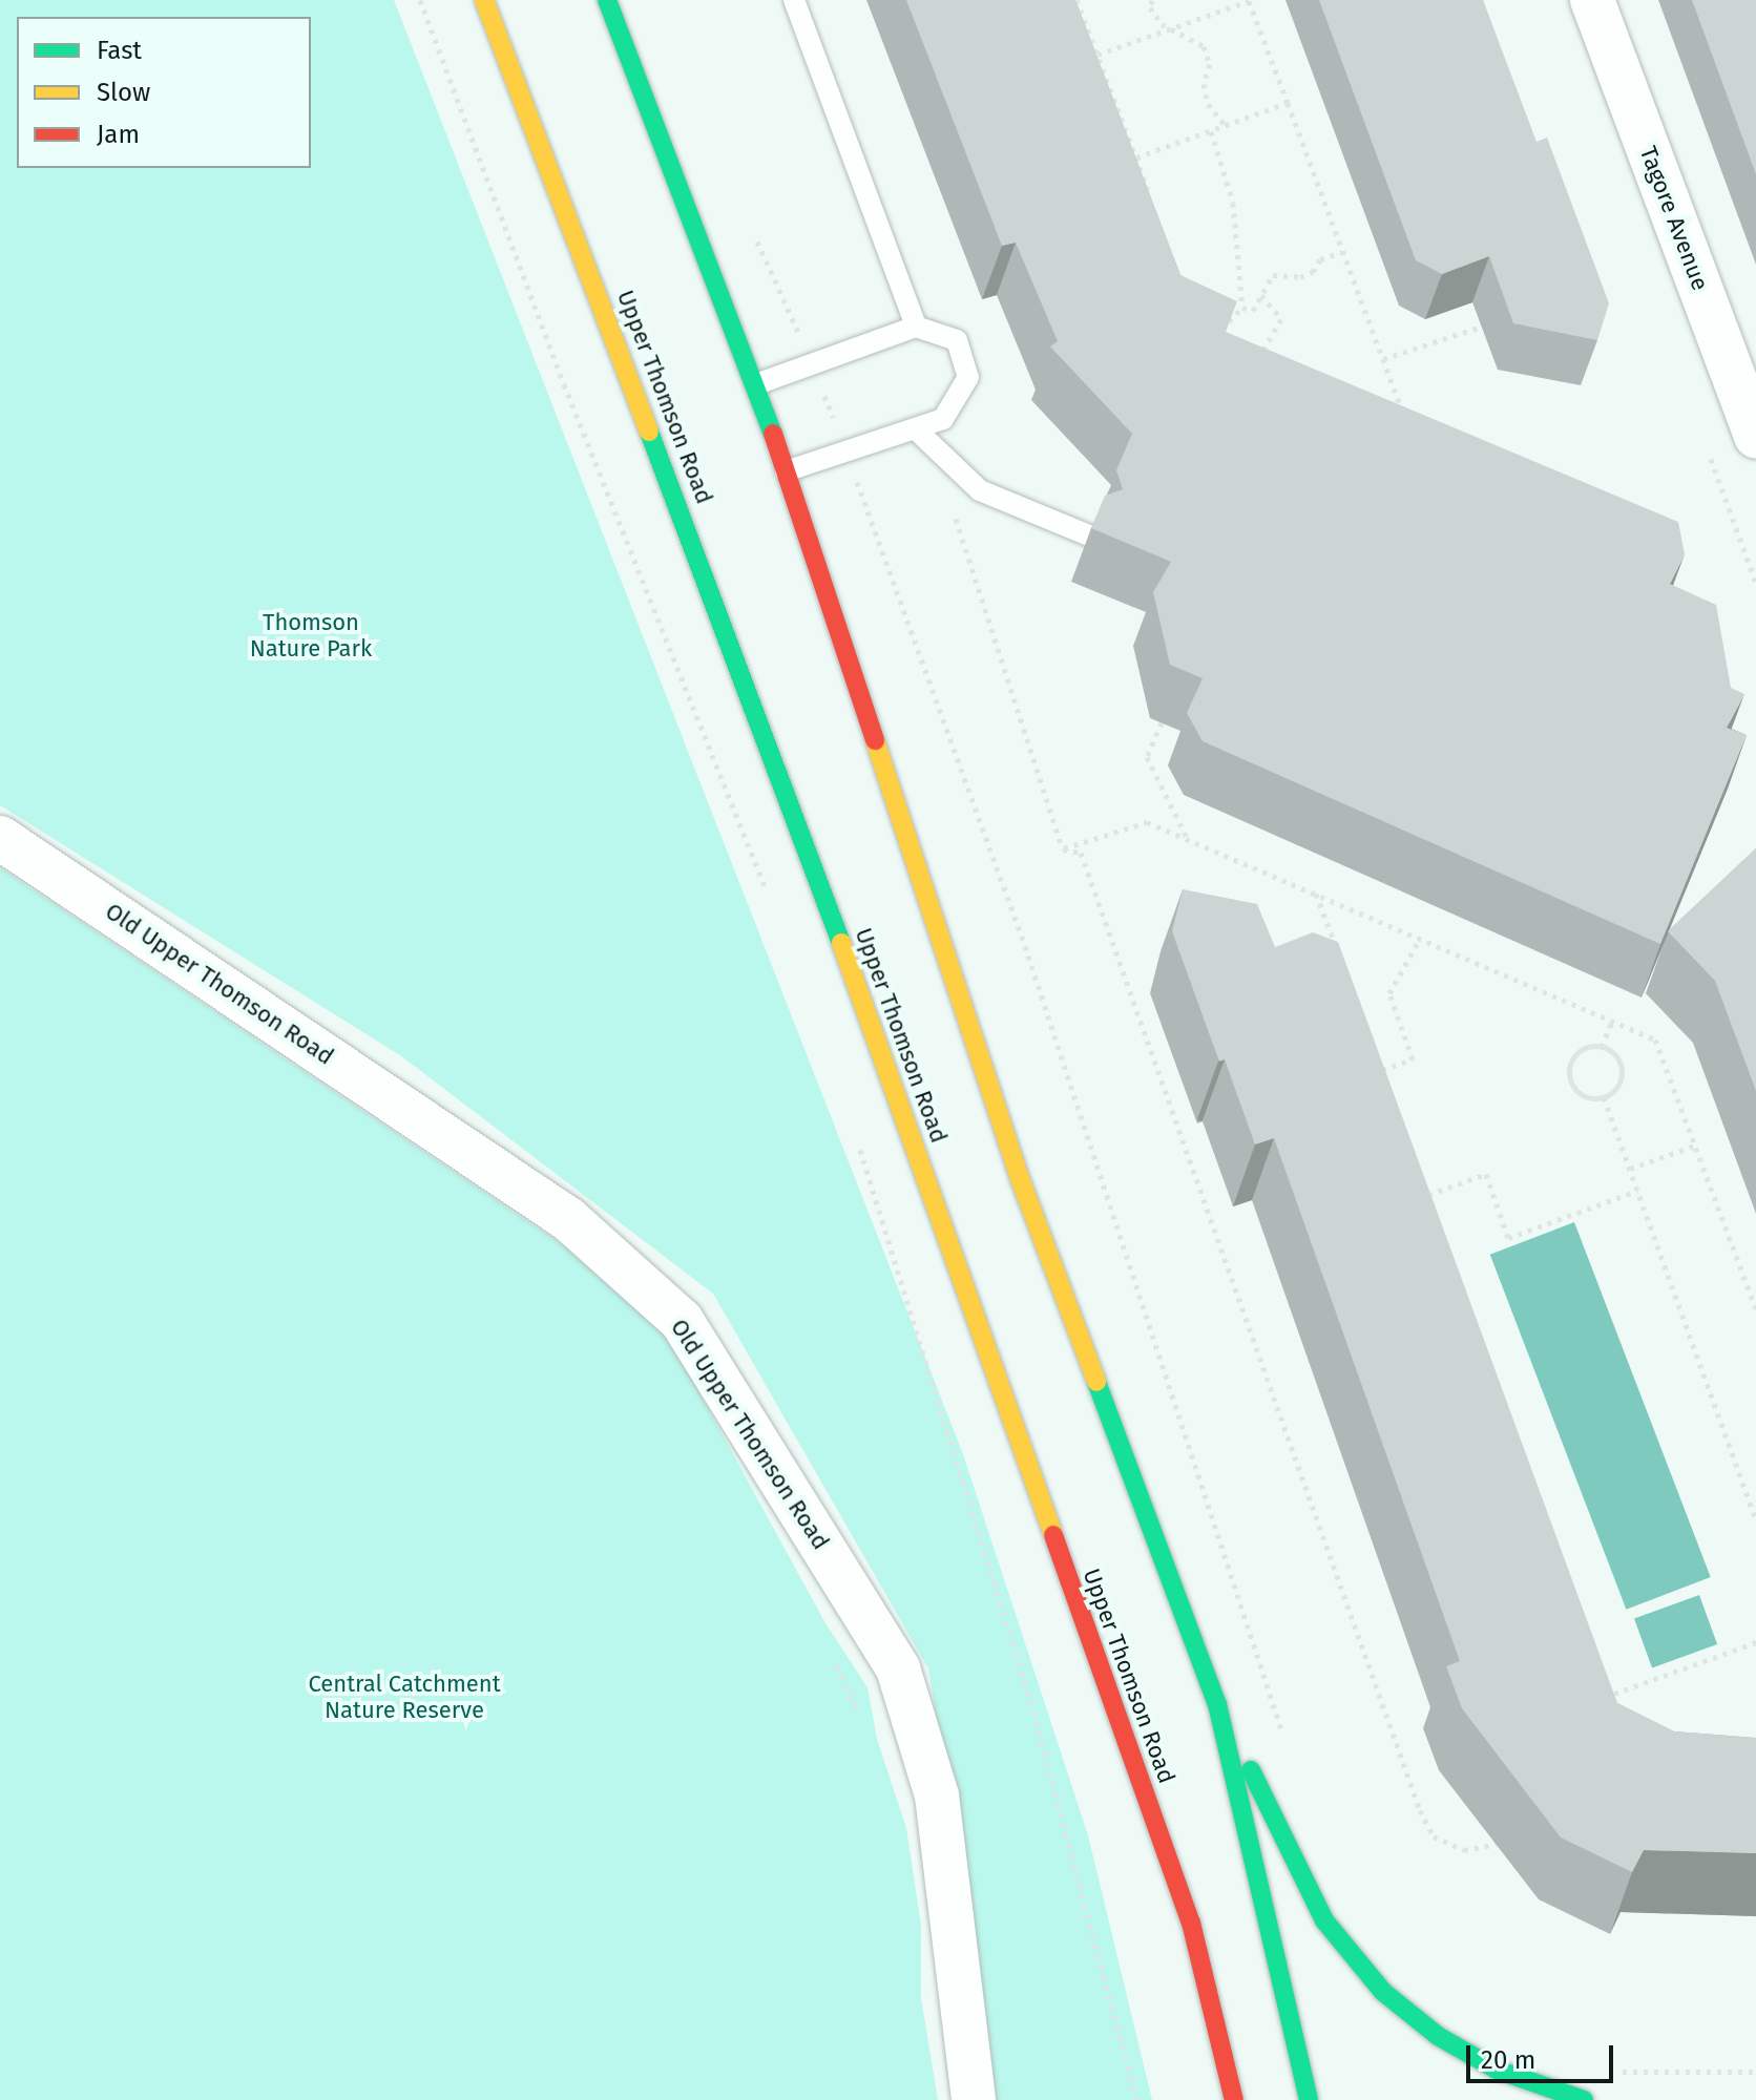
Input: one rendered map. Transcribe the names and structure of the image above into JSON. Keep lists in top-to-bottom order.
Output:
{
  "streets": {
    "main road": ["Upper Thomson Road"],
    "street": ["Tagore Avenue", "Old Upper Thomson Road"]
  },
  "parks": ["Thomson Nature Park", "Central Catchment Nature Reserve"],
  "legend": ["Fast", "Slow", "Jam"],
  "scale_bar": "20 m"
}
